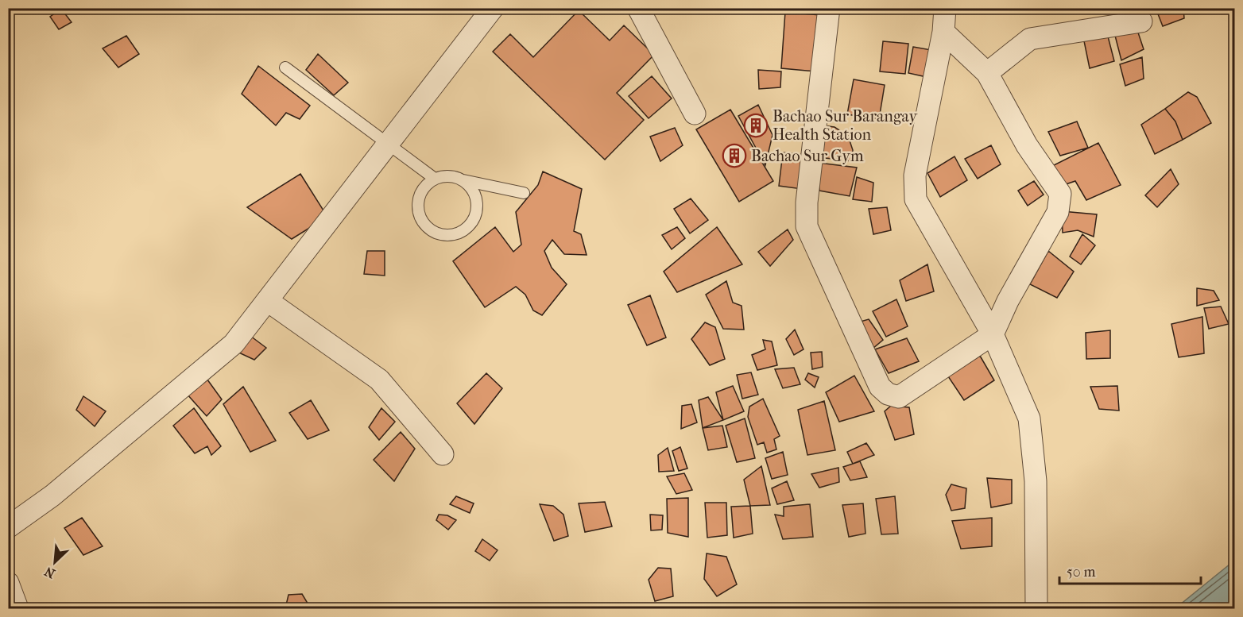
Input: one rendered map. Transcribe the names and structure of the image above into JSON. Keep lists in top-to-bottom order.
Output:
{
  "places": {
    "building": ["Bachao Sur Barangay Health Station", "Bachao Sur Gym"]
  },
  "scale_bar": "50 m",
  "north": "bottom left"
}
